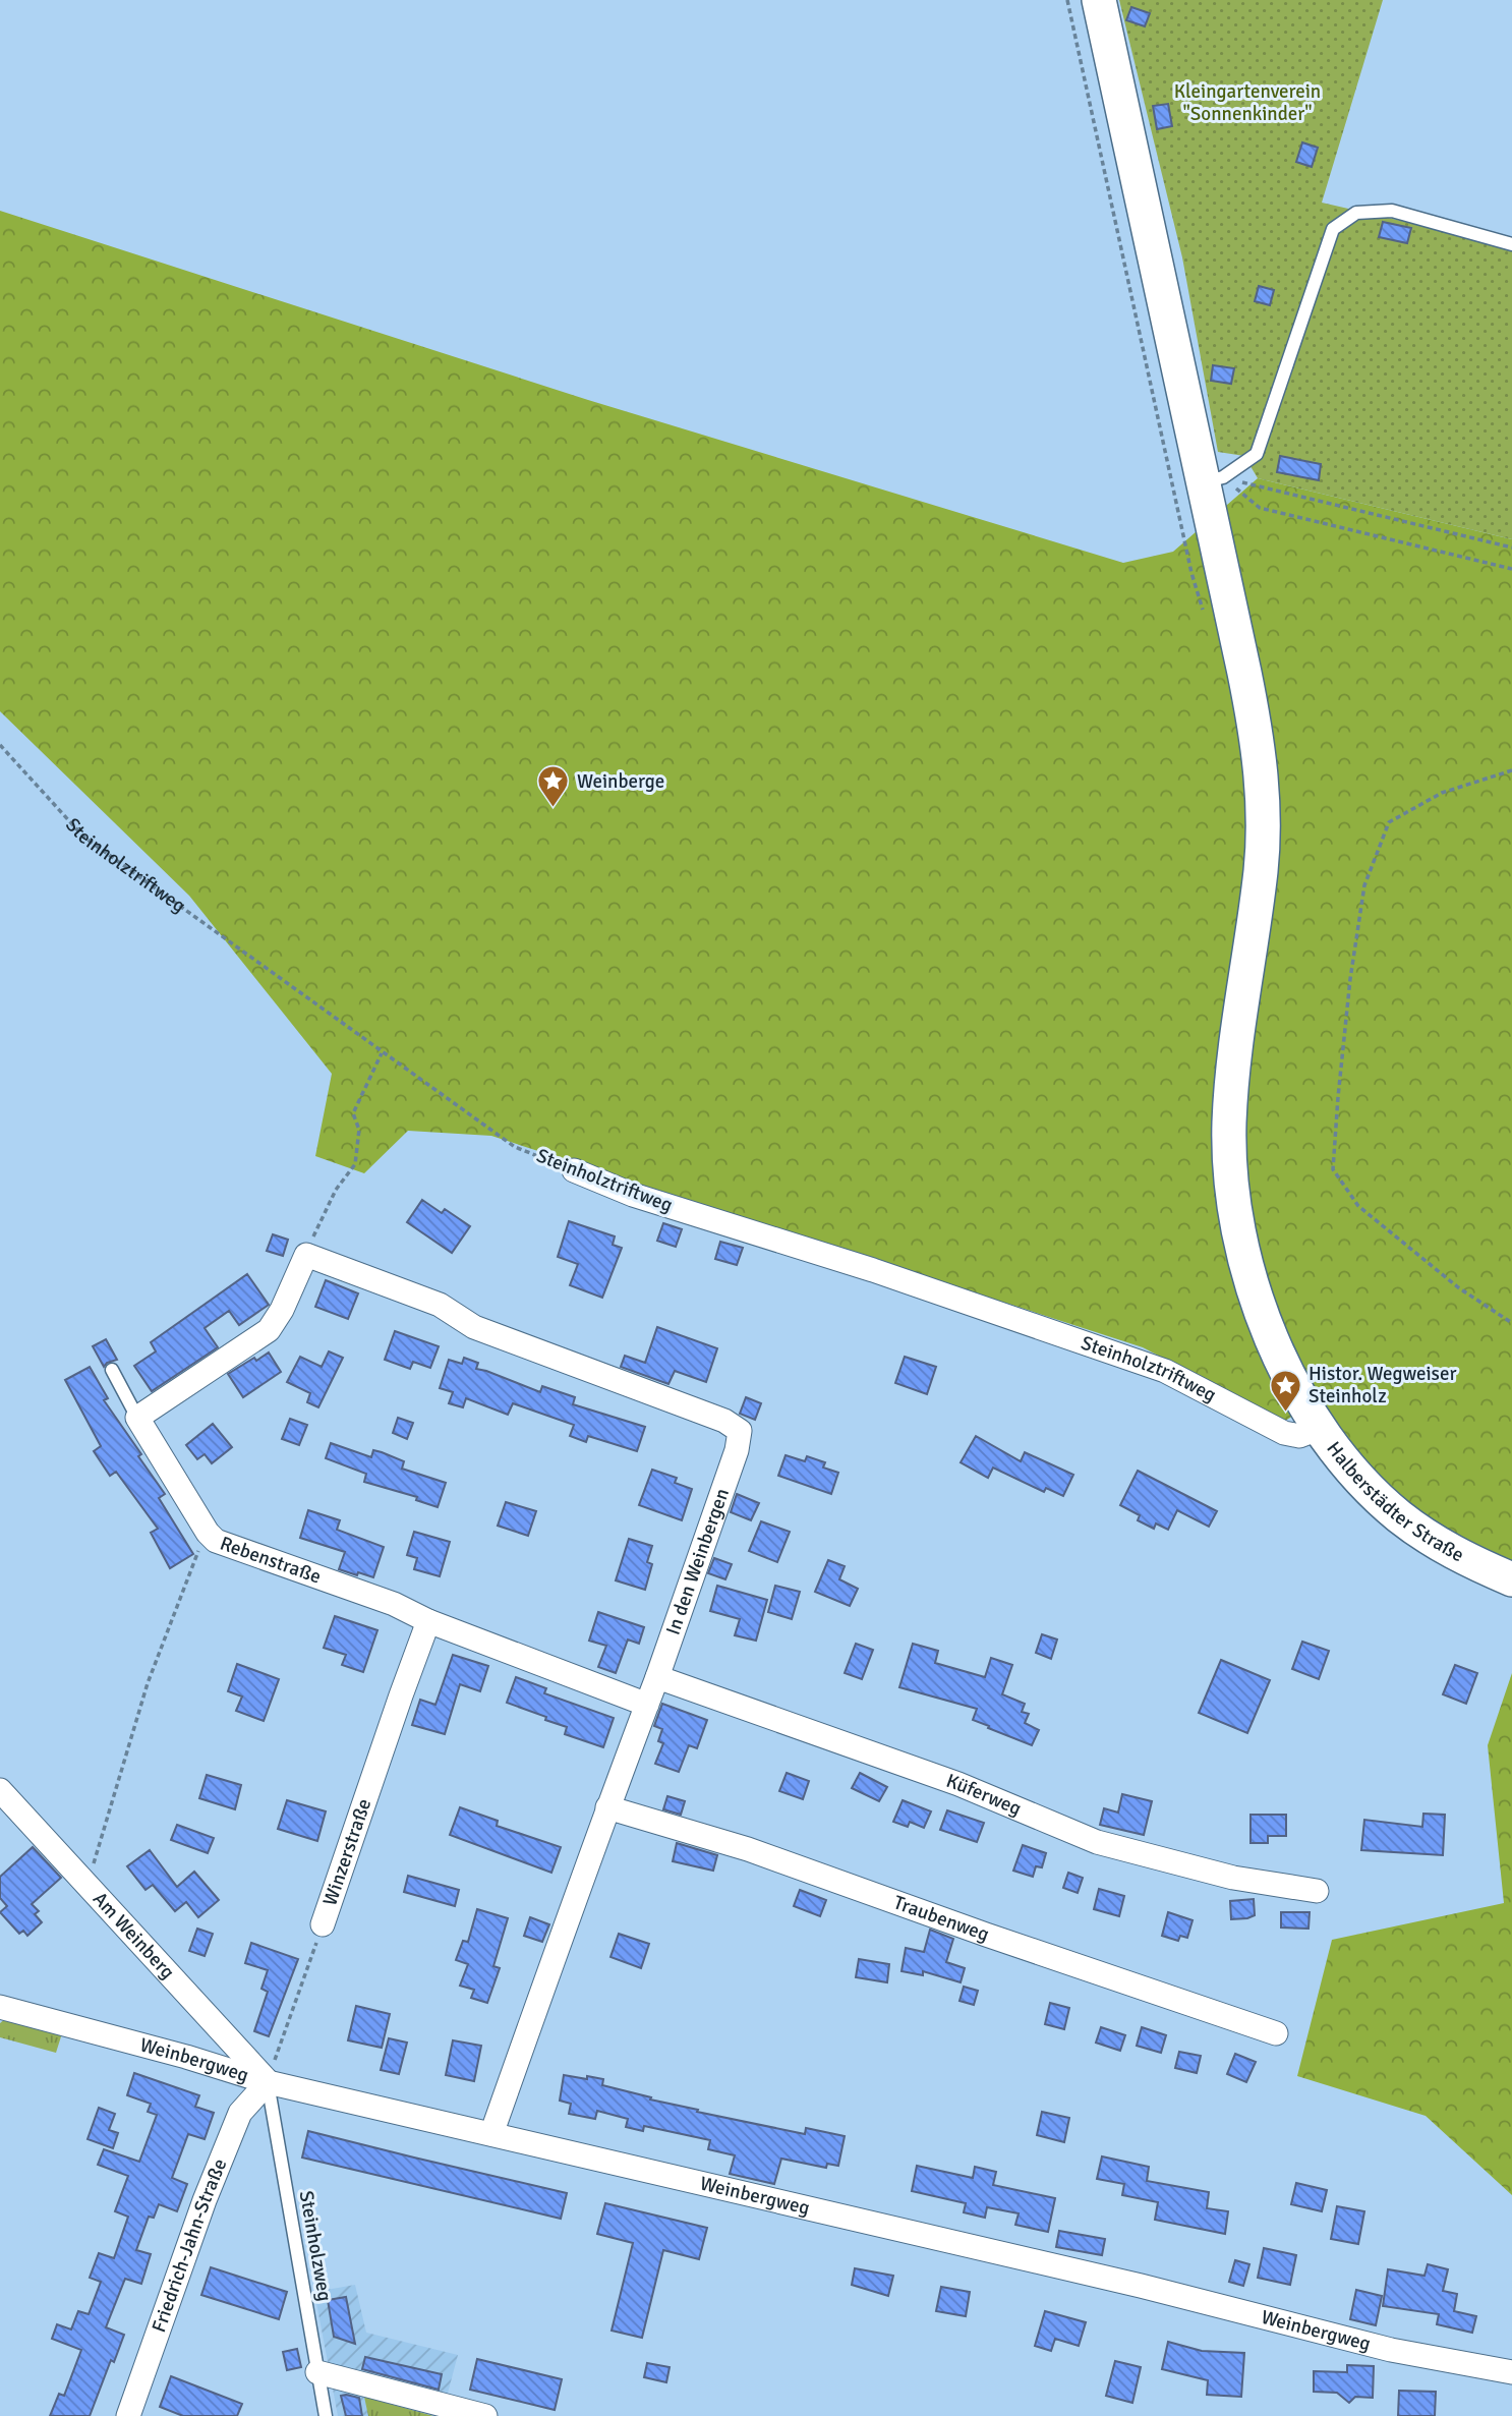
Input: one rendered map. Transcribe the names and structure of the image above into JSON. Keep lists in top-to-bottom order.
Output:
{
  "streets": {
    "main road": ["Halberstädter Straße"],
    "street": [
      "Steinholztriftweg",
      "Rebenstraße",
      "In den Weinbergen",
      "Küferweg",
      "Winzerstraße",
      "Traubenweg",
      "Am Weinberg",
      "Weinbergweg",
      "Friedrich-Jahn-Straße"
    ],
    "lane": ["Steinholzweg"]
  },
  "crossings": [
    ["Rebenstraße", "In den Weinbergen"],
    ["Rebenstraße", "Winzerstraße"],
    ["In den Weinbergen", "Küferweg"],
    ["In den Weinbergen", "Traubenweg"],
    ["In den Weinbergen", "Weinbergweg"],
    ["Winzerstraße", "Am Weinberg"],
    ["Winzerstraße", "Weinbergweg"],
    ["Winzerstraße", "Friedrich-Jahn-Straße"],
    ["Winzerstraße", "Steinholzweg"],
    ["Am Weinberg", "Weinbergweg"],
    ["Am Weinberg", "Friedrich-Jahn-Straße"],
    ["Am Weinberg", "Steinholzweg"],
    ["Weinbergweg", "Friedrich-Jahn-Straße"],
    ["Weinbergweg", "Steinholzweg"],
    ["Friedrich-Jahn-Straße", "Steinholzweg"]
  ],
  "parks": ["Kleingartenverein \"Sonnenkinder\""],
  "places": {
    "place": ["Weinberge", "Histor. Wegweiser Steinholz"]
  }
}
